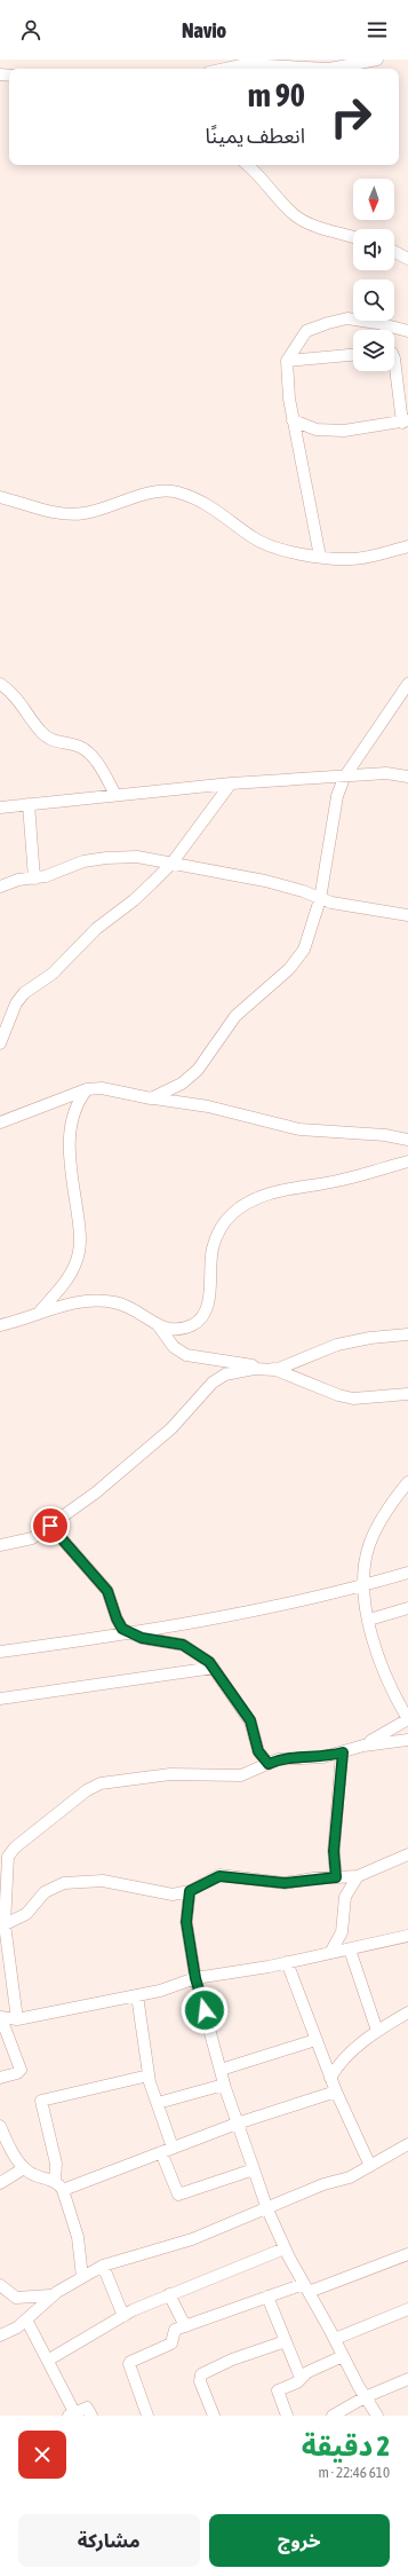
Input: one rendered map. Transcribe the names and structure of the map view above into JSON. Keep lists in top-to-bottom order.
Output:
{
  "north": "bottom",
  "page": {
    "header": "Navio",
    "turn": ["90 m", "انعطف يمينًا"],
    "heading": ["2 دقيقة", "610 m · 22:46"],
    "buttons": ["خروج", "مشاركة"]
  }
}
